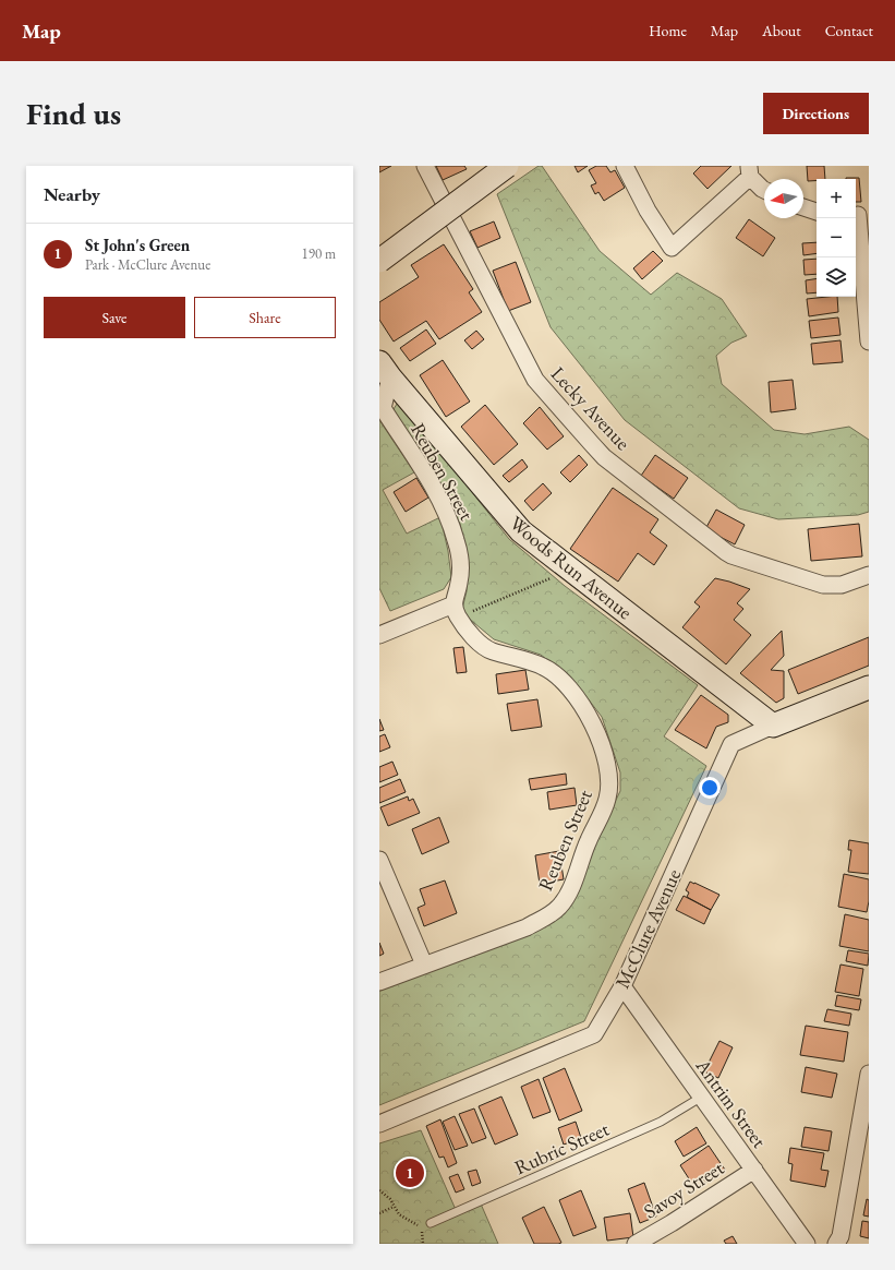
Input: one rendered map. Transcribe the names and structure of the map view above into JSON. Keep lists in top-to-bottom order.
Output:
{
  "streets": {
    "street": [
      "Lecky Avenue",
      "Reuben Street",
      "Woods Run Avenue",
      "McClure Avenue",
      "Antrim Street",
      "Savoy Street"
    ],
    "lane": ["Rubric Street"]
  },
  "crossings": [
    ["Reuben Street", "Woods Run Avenue"],
    ["Woods Run Avenue", "McClure Avenue"],
    ["McClure Avenue", "Antrim Street"],
    ["Antrim Street", "Rubric Street"],
    ["Antrim Street", "Savoy Street"]
  ],
  "north": "left",
  "page": {
    "header": "Map",
    "nav": [
      "Home",
      "Map",
      "About",
      "Contact"
    ],
    "buttons": [
      "Directions",
      ["Save", "Share"]
    ],
    "title": "Find us",
    "heading": "Nearby",
    "map_buttons": ["+", "−"],
    "list": [
      {
        "mark": "1",
        "name": "St John's Green",
        "note": "Park · McClure Avenue",
        "value": "190 m"
      }
    ],
    "pins": "1"
  }
}
